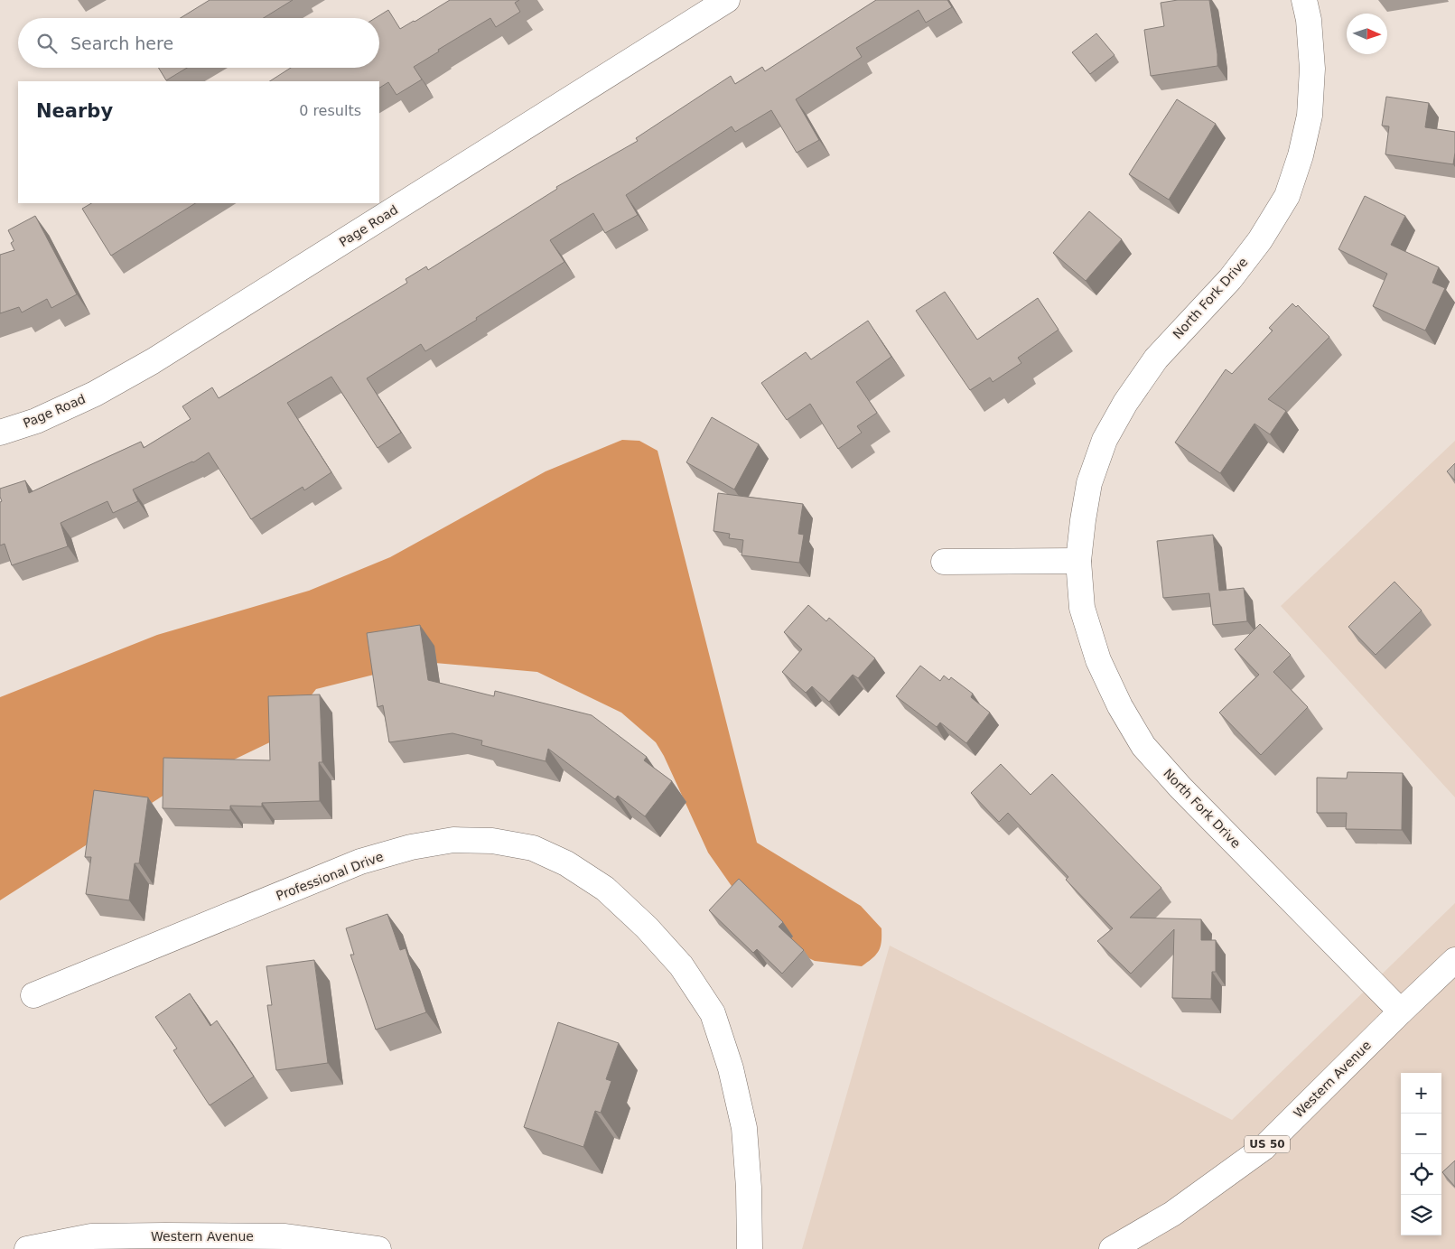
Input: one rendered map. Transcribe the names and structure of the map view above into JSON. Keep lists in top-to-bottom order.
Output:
{
  "streets": {
    "street": [
      "Page Road",
      "North Fork Drive",
      "Professional Drive",
      "Western Avenue",
      "US 50"
    ]
  },
  "crossings": [
    ["North Fork Drive", "Western Avenue"]
  ],
  "north": "right",
  "page": {
    "search": "Search here",
    "heading": ["Nearby", "0 results"],
    "map_buttons": ["+", "−"]
  }
}
